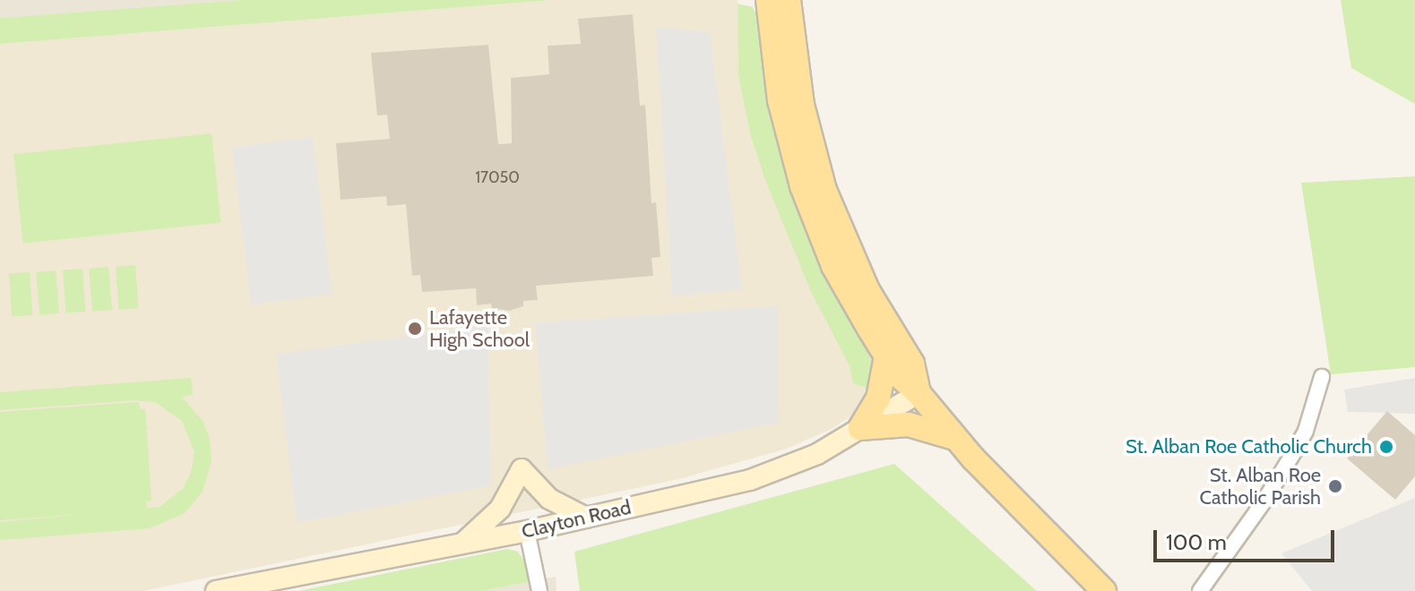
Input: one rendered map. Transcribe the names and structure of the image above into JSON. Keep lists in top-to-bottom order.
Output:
{
  "streets": {
    "main road": ["Clayton Road"]
  },
  "places": ["Lafayette High School", "St. Alban Roe Catholic Church", "St. Alban Roe Catholic Parish"],
  "house_numbers": ["17050"],
  "scale_bar": "100 m"
}
